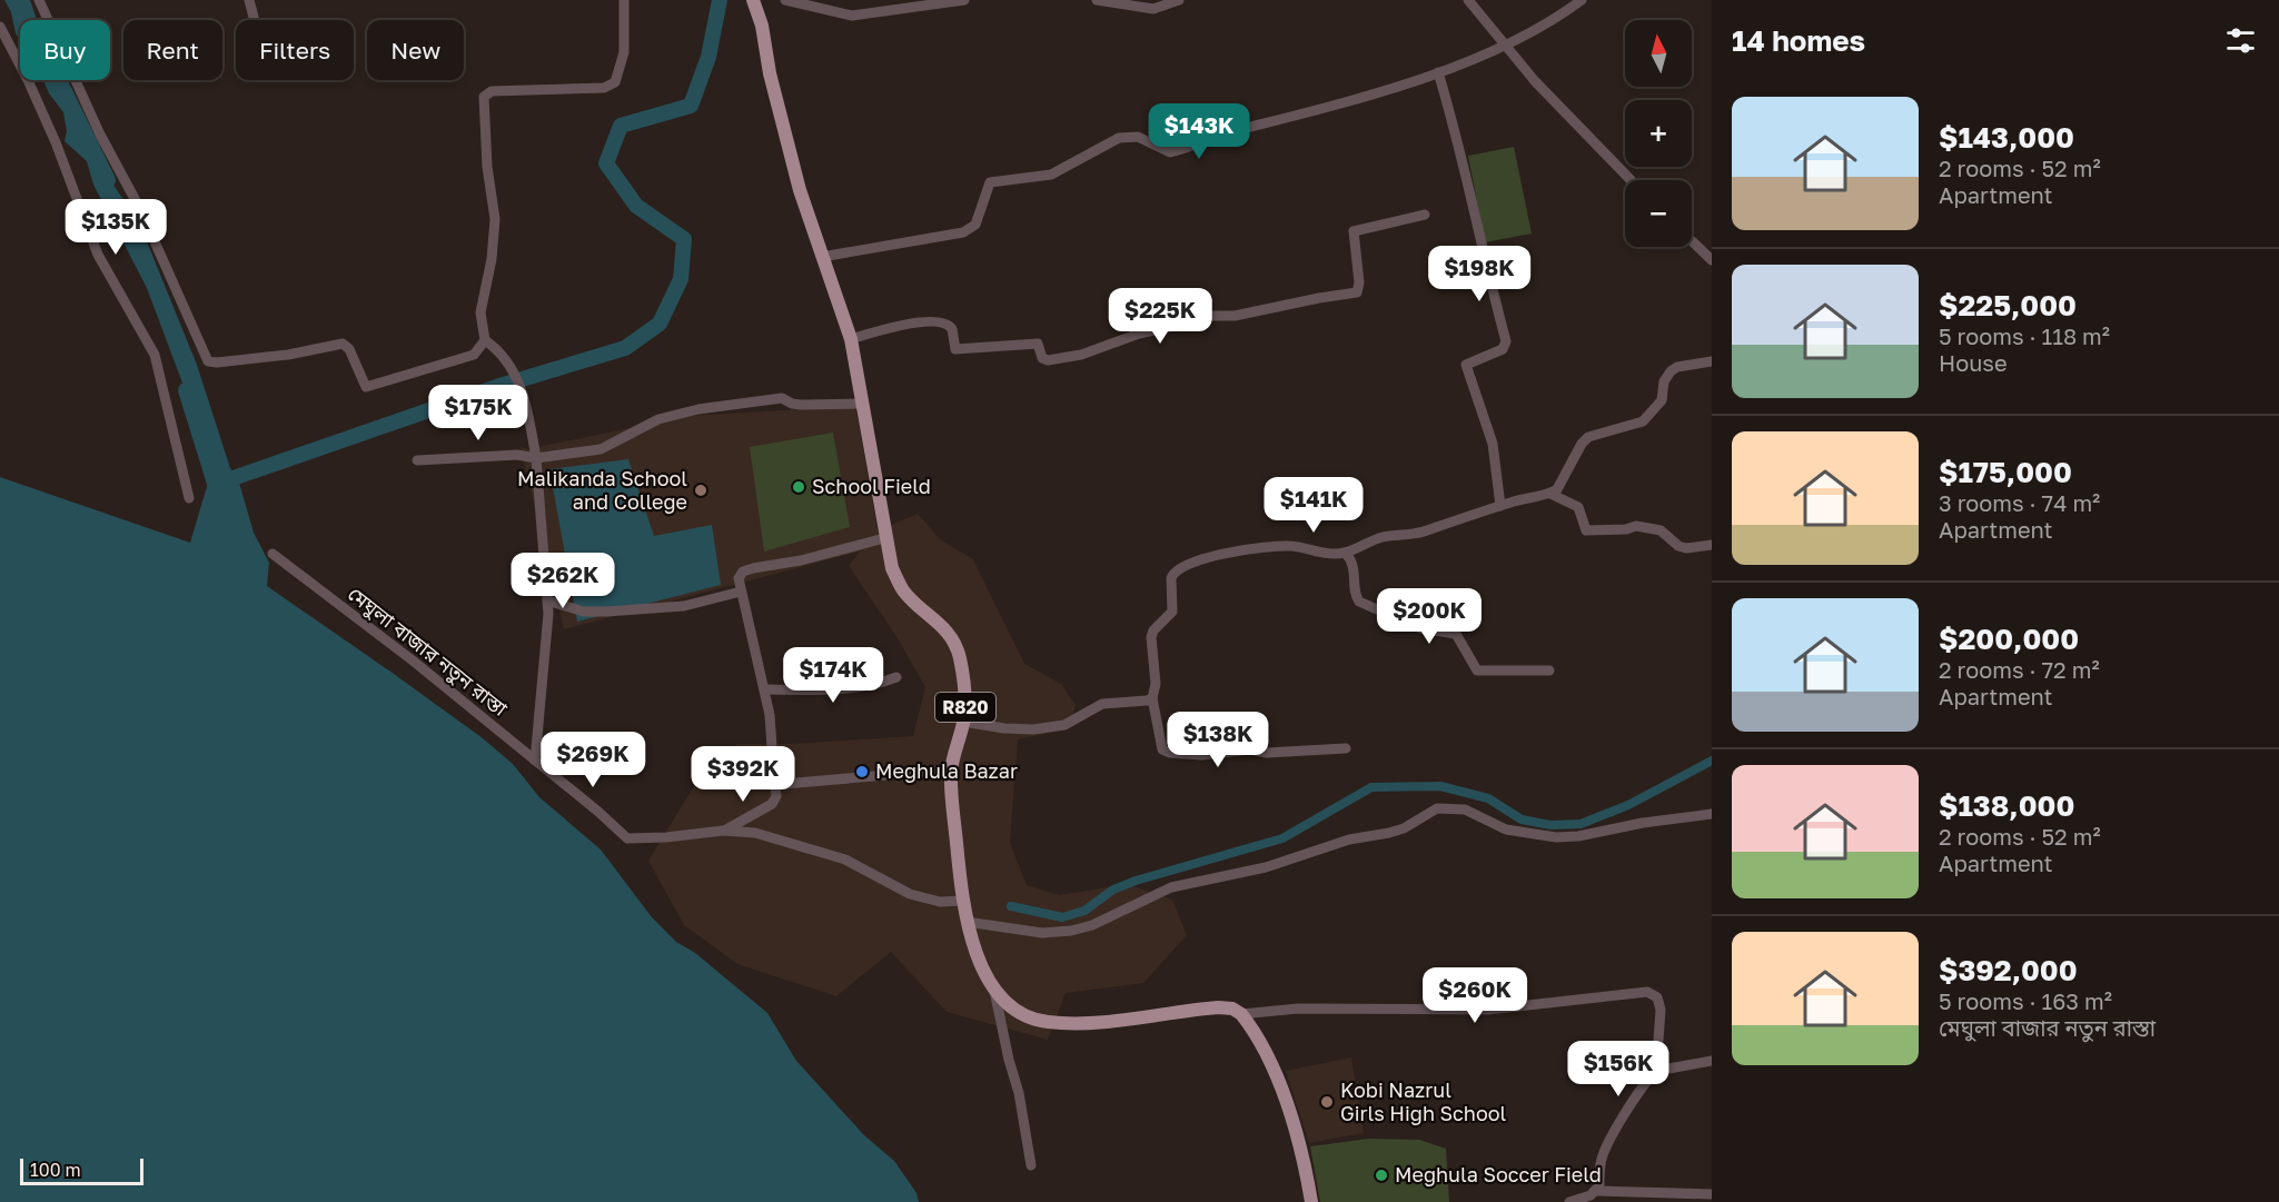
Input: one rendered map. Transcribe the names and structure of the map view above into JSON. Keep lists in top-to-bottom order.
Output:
{
  "streets": {
    "main road": ["R820"],
    "street": ["মেঘুলা বাজার নতুন রাস্তা"]
  },
  "crossings": [
    ["মেঘুলা বাজার নতুন রাস্তা", "R820"]
  ],
  "places": [
    "School Field",
    "Malikanda School and College",
    "Meghula Bazar",
    "Kobi Nazrul Girls High School",
    "Meghula Soccer Field"
  ],
  "scale_bar": "100 m",
  "north": "top",
  "page": {
    "heading": "14 homes",
    "map_buttons": ["+", "−"],
    "chip": [
      "Buy",
      "Rent",
      "Filters",
      "New"
    ],
    "list": [
      {
        "name": "$143,000",
        "note": "2 rooms · 52 m² · Apartment"
      },
      {
        "name": "$225,000",
        "note": "5 rooms · 118 m² · House"
      },
      {
        "name": "$175,000",
        "note": "3 rooms · 74 m² · Apartment"
      },
      {
        "name": "$200,000",
        "note": "2 rooms · 72 m² · Apartment"
      },
      {
        "name": "$138,000",
        "note": "2 rooms · 52 m² · Apartment"
      },
      {
        "name": "$392,000",
        "note": "5 rooms · 163 m² · মেঘুলা বাজার নতুন রাস্তা"
      }
    ],
    "price": [
      "$143K",
      "$135K",
      "$198K",
      "$225K",
      "$175K",
      "$141K",
      "$262K",
      "$200K",
      "$174K",
      "$138K",
      "$269K",
      "$392K",
      "$260K",
      "$156K"
    ],
    "scale": "100 m"
  }
}
